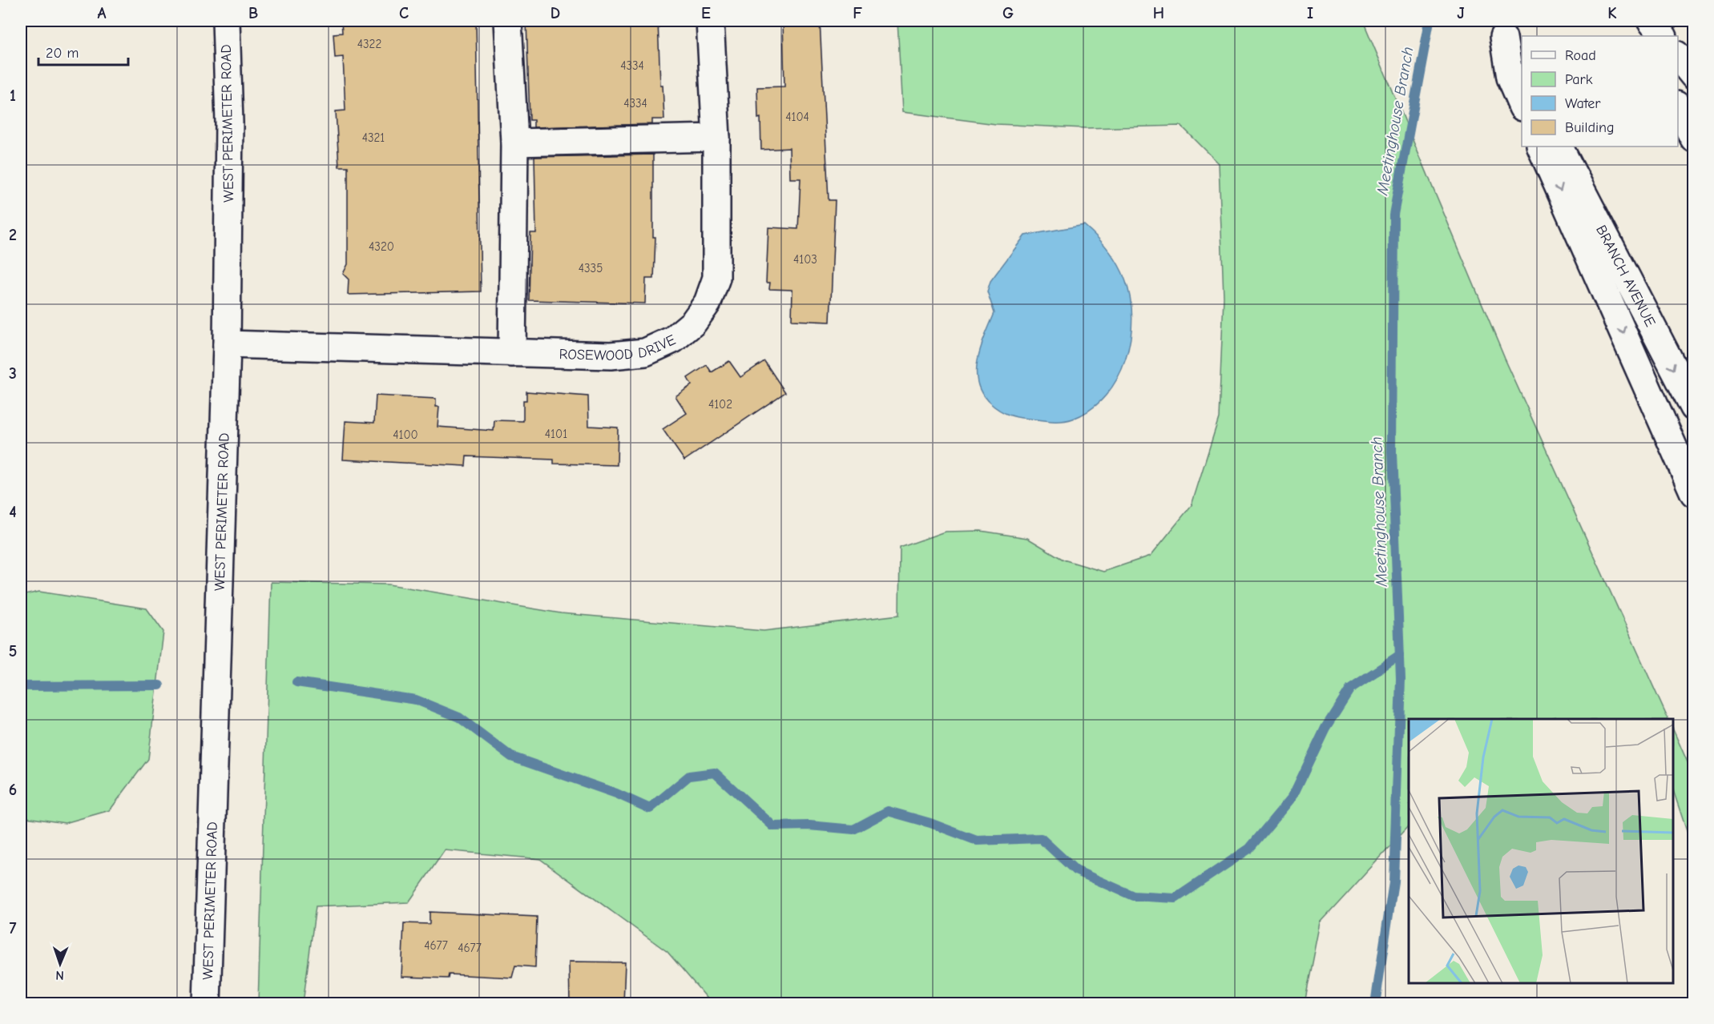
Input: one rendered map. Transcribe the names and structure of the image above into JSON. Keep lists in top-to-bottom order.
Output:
{
  "streets": {
    "main road": ["WEST PERIMETER ROAD", "BRANCH AVENUE", "ROSEWOOD DRIVE"]
  },
  "crossings": [
    ["WEST PERIMETER ROAD", "ROSEWOOD DRIVE"]
  ],
  "water": ["Meetinghouse Branch"],
  "house_numbers": [
    "4322",
    "4334",
    "4334",
    "4104",
    "4321",
    "4320",
    "4103",
    "4335",
    "4102",
    "4101",
    "4100",
    "4677",
    "4677"
  ],
  "legend": [
    "Road",
    "Park",
    "Water",
    "Building"
  ],
  "scale_bar": "20 m",
  "north": "bottom",
  "grid": {
    "columns": [
      "A",
      "B",
      "C",
      "D",
      "E",
      "F",
      "G",
      "H",
      "I",
      "J",
      "K"
    ],
    "rows": [
      "1",
      "2",
      "3",
      "4",
      "5",
      "6",
      "7"
    ]
  }
}
